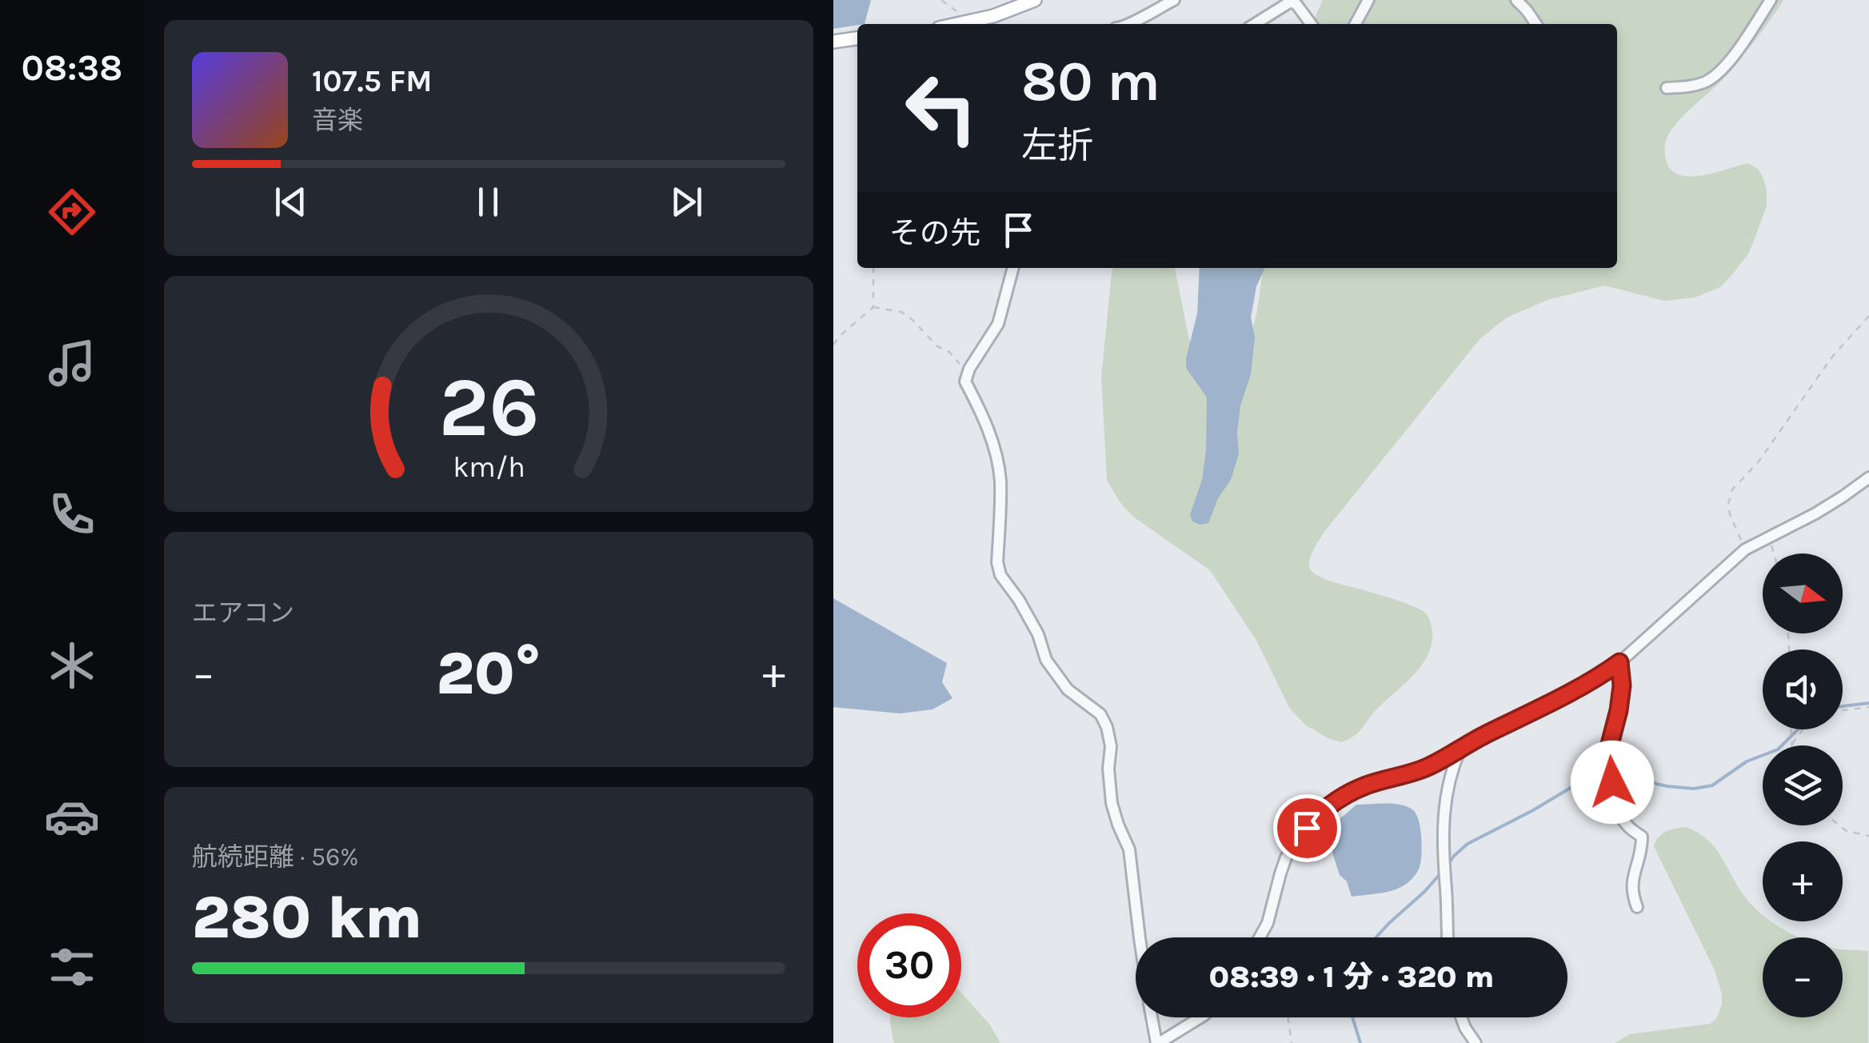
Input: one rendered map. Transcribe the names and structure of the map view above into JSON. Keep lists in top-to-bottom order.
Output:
{
  "north": "right",
  "page": {
    "tabs": "08:38",
    "turn": ["80 m", "左折"],
    "song": ["107.5 FM", "音楽"],
    "then": "その先",
    "tile": [
      "エアコン",
      ["航続距離 · 56%", "280 km"]
    ],
    "map_buttons": ["+", "−"],
    "heat": ["−", "20°", "+"],
    "limit": "30",
    "trip": "08:39 · 1 分 · 320 m",
    "gauge": ["26", "km/h"]
  }
}
